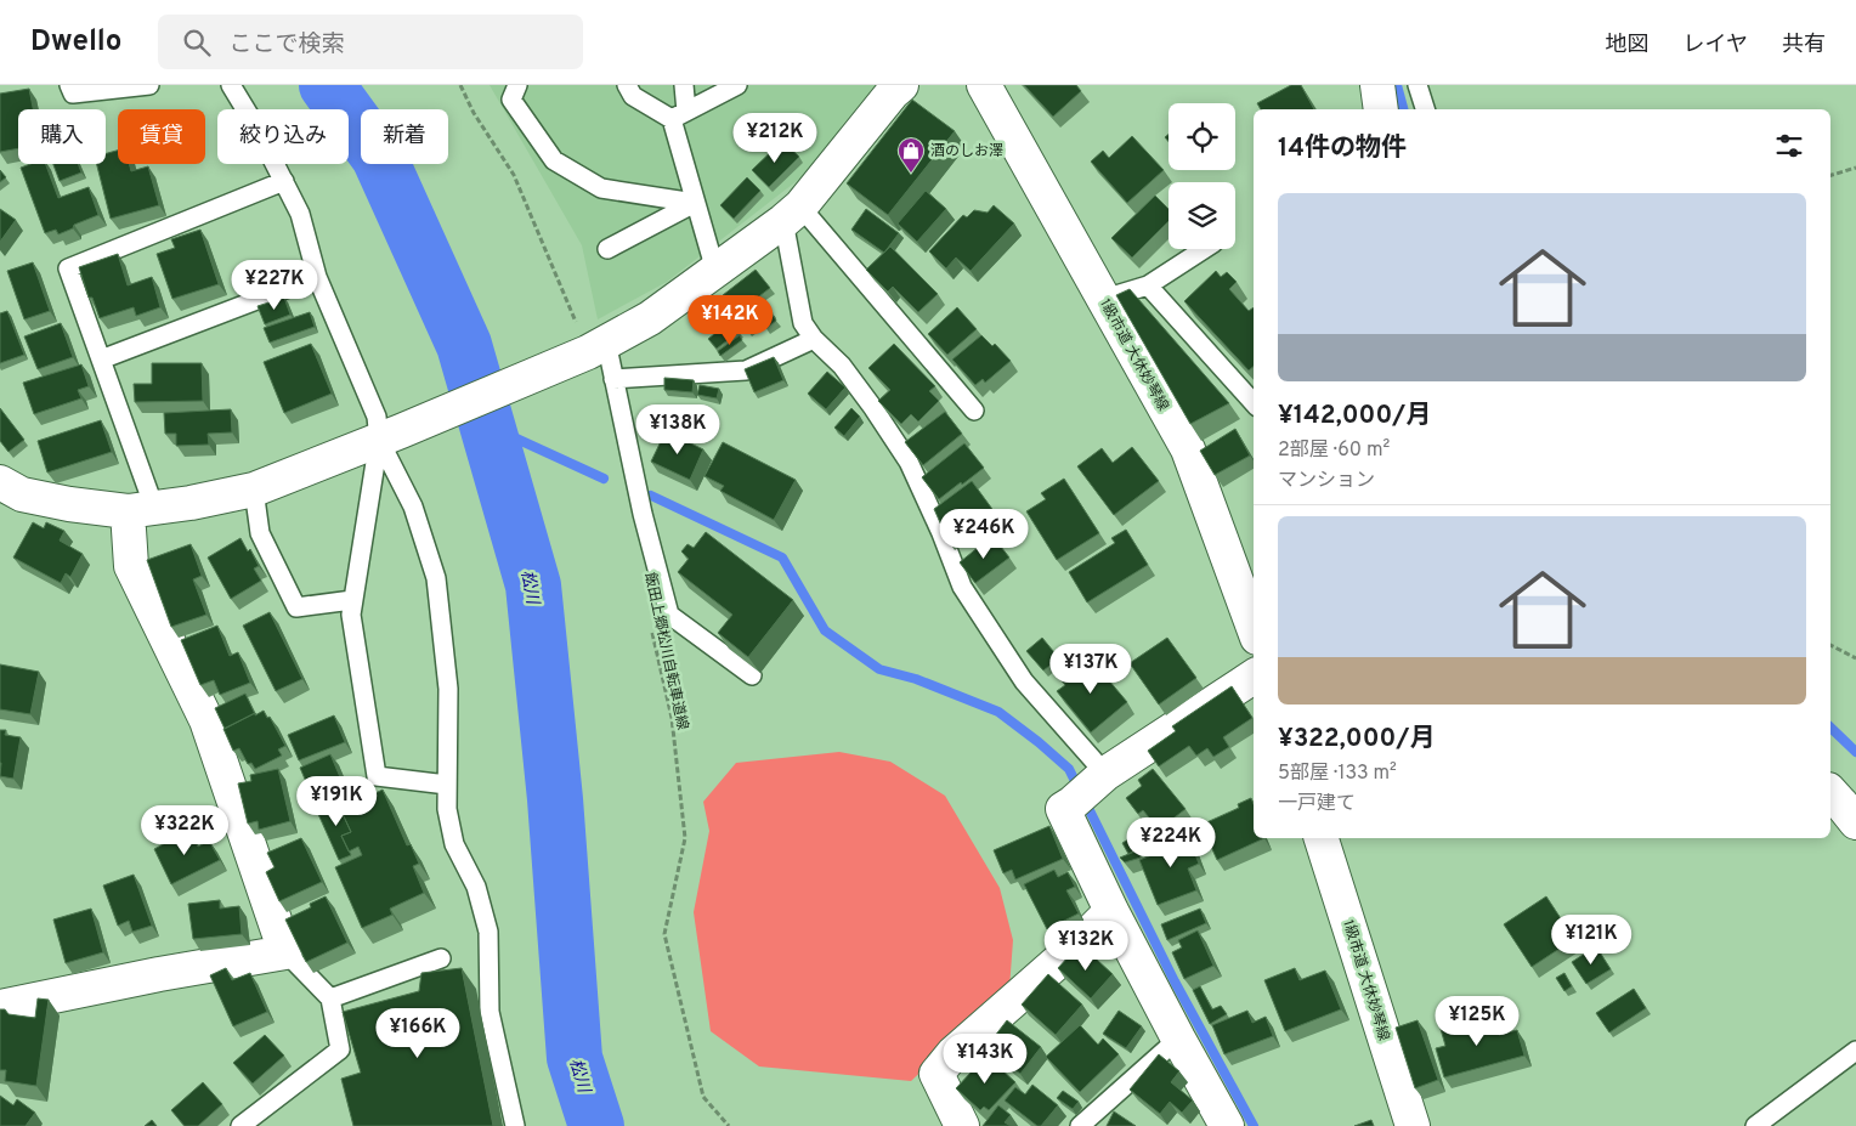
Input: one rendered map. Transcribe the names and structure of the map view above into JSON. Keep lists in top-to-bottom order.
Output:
{
  "streets": {
    "street": ["1級市道 大休妙琴線"],
    "path": ["飯田上郷松川自転車道線"]
  },
  "water": ["松川"],
  "places": {
    "shop": ["酒のしお澤"]
  },
  "page": {
    "header": "Dwello",
    "search": "ここで検索",
    "nav": ["地図", "レイヤ", "共有"],
    "chip": [
      "購入",
      "賃貸",
      "絞り込み",
      "新着"
    ],
    "heading": "14件の物件",
    "price": [
      "¥212K",
      "¥227K",
      "¥142K",
      "¥138K",
      "¥246K",
      "¥137K",
      "¥191K",
      "¥322K",
      "¥224K",
      "¥121K",
      "¥132K",
      "¥125K",
      "¥166K",
      "¥143K"
    ],
    "list": [
      {
        "name": "¥142,000/月",
        "note": "2部屋 · 60 m² · マンション"
      },
      {
        "name": "¥322,000/月",
        "note": "5部屋 · 133 m² · 一戸建て"
      }
    ]
  }
}
